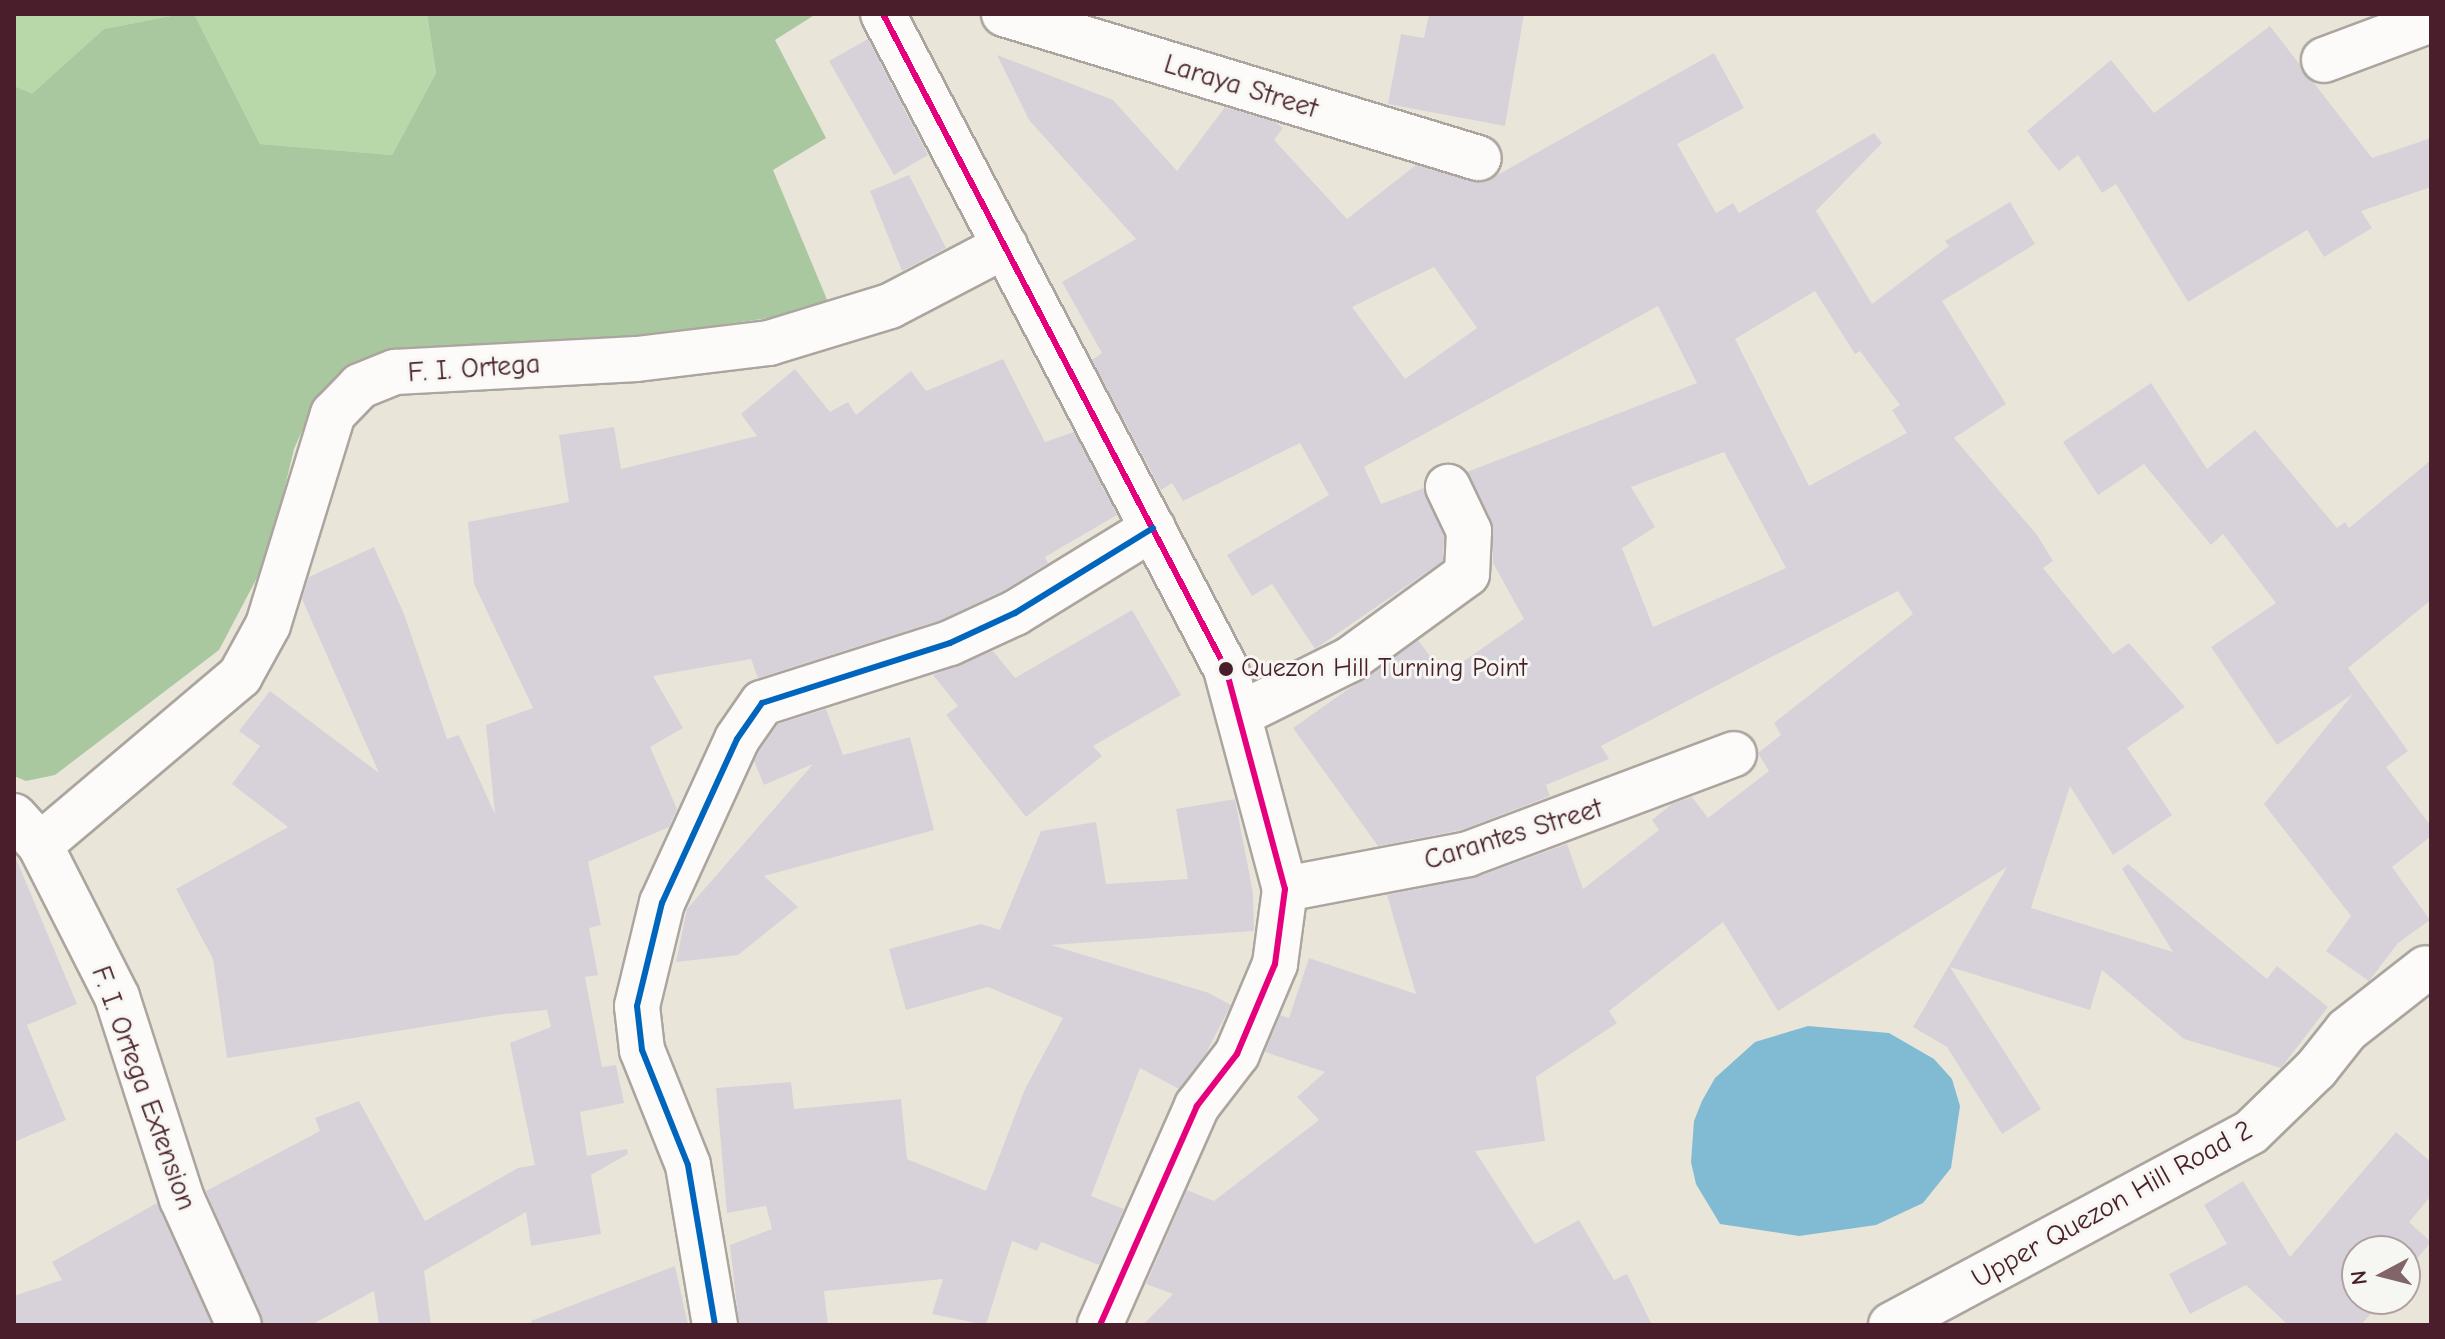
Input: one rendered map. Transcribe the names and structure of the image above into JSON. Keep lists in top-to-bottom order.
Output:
{
  "streets": {
    "street": [
      "Laraya Street",
      "F. I. Ortega",
      "Carantes Street",
      "F. I. Ortega Extension",
      "Upper Quezon Hill Road 2"
    ]
  },
  "crossings": [
    ["F. I. Ortega", "F. I. Ortega Extension"]
  ],
  "places": ["Quezon Hill Turning Point"],
  "north": "left"
}
